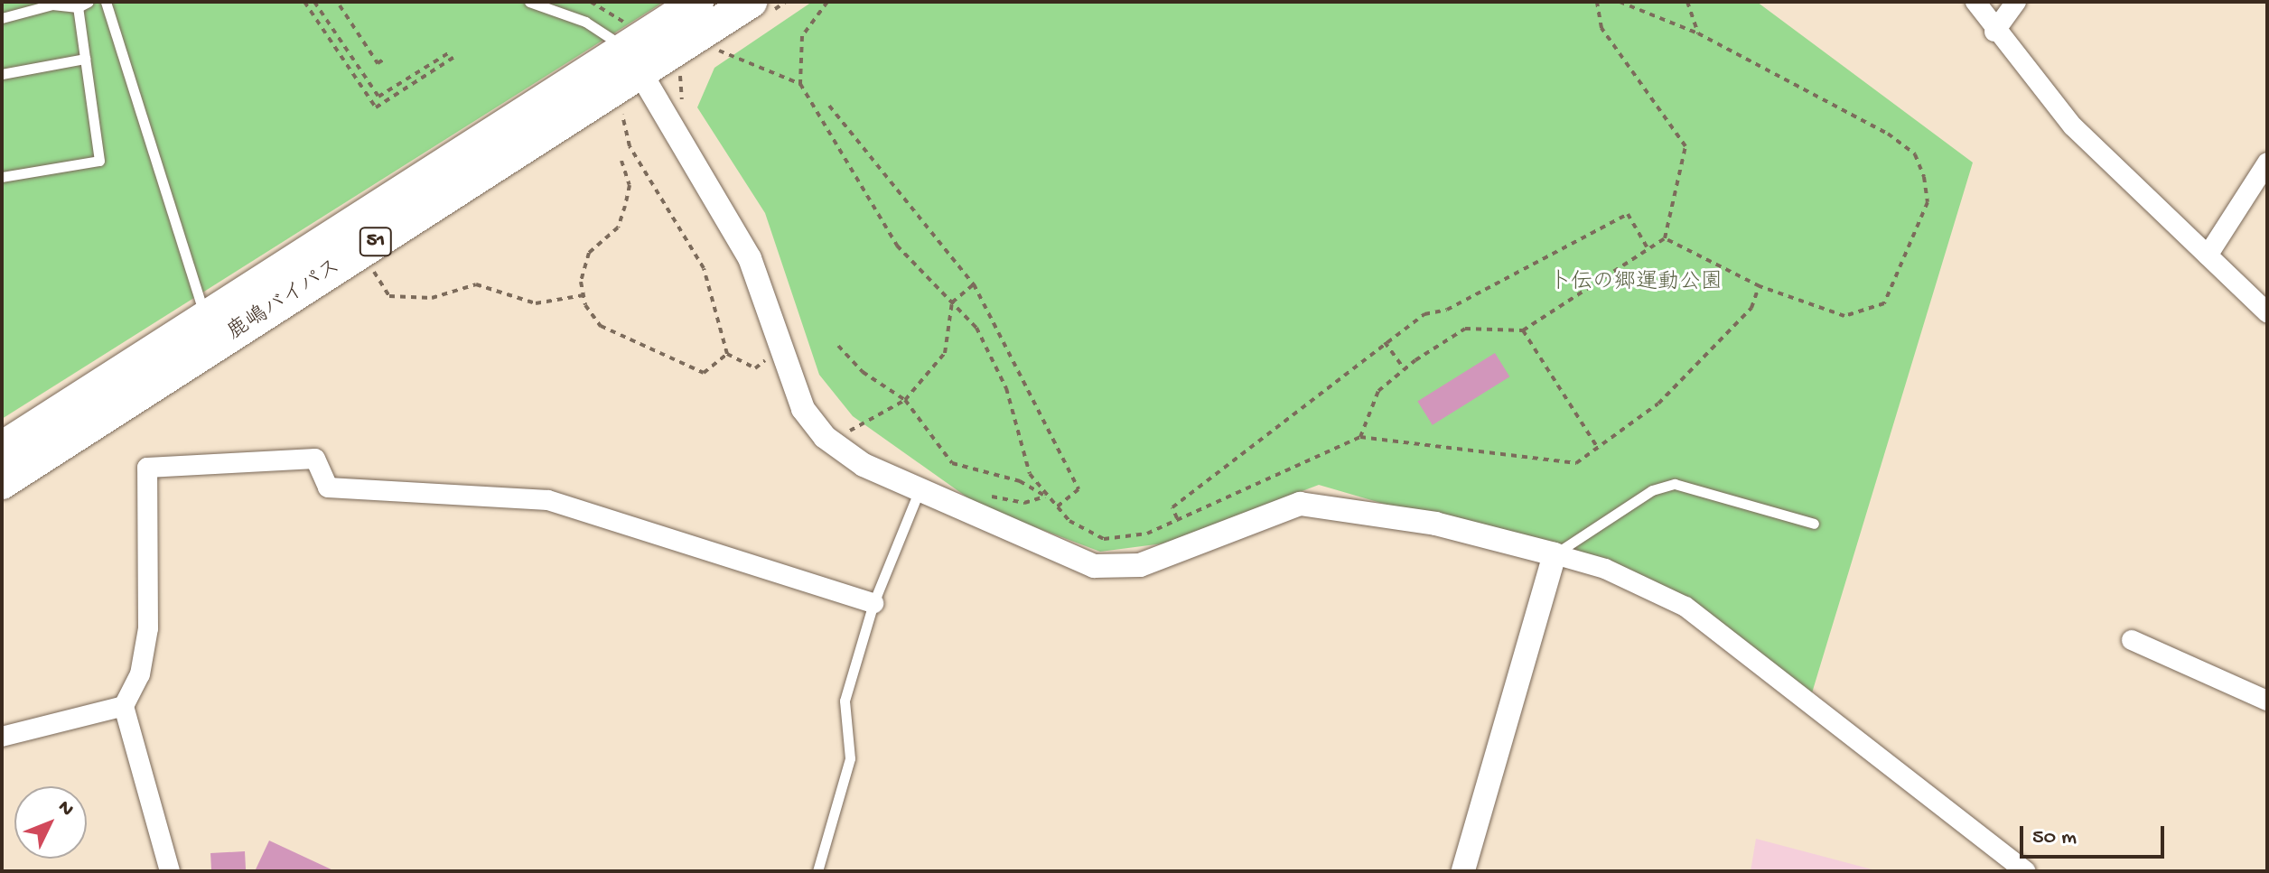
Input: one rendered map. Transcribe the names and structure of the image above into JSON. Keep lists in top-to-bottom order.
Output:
{
  "streets": {
    "highway": ["51", "鹿嶋バイパス"]
  },
  "parks": ["卜伝の郷運動公園"],
  "scale_bar": "50 m",
  "north": "top right"
}
